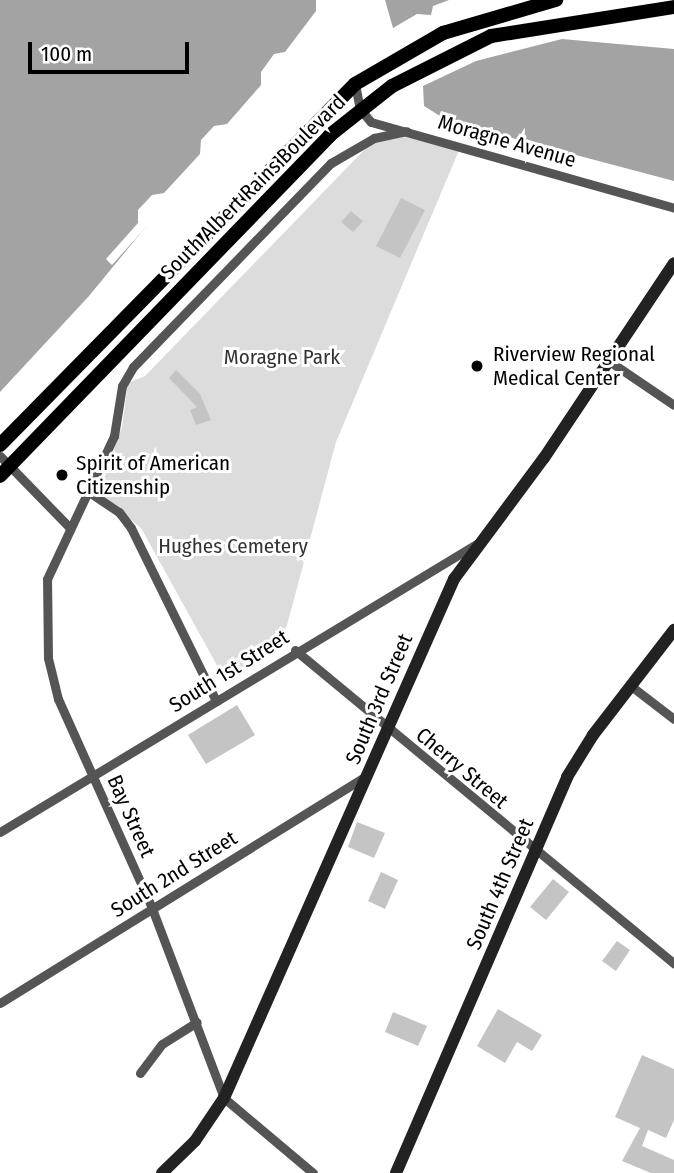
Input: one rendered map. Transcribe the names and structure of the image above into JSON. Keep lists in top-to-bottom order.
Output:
{
  "streets": {
    "main road": ["South Albert Rains Boulevard", "South 3rd Street", "South 4th Street"],
    "street": [
      "Moragne Avenue",
      "South 1st Street",
      "Cherry Street",
      "Bay Street",
      "South 2nd Street"
    ]
  },
  "crossings": [
    ["Moragne Avenue", "South Albert Rains Boulevard"],
    ["Moragne Avenue", "Bay Street"],
    ["South 1st Street", "South 3rd Street"],
    ["South 1st Street", "Cherry Street"],
    ["South 1st Street", "Bay Street"],
    ["South 3rd Street", "Cherry Street"],
    ["South 3rd Street", "Bay Street"],
    ["South 3rd Street", "South 2nd Street"],
    ["Cherry Street", "South 4th Street"],
    ["Bay Street", "South 2nd Street"]
  ],
  "parks": ["Moragne Park", "Hughes Cemetery"],
  "places": ["Riverview Regional Medical Center", "Spirit of American Citizenship"],
  "scale_bar": "100 m"
}
